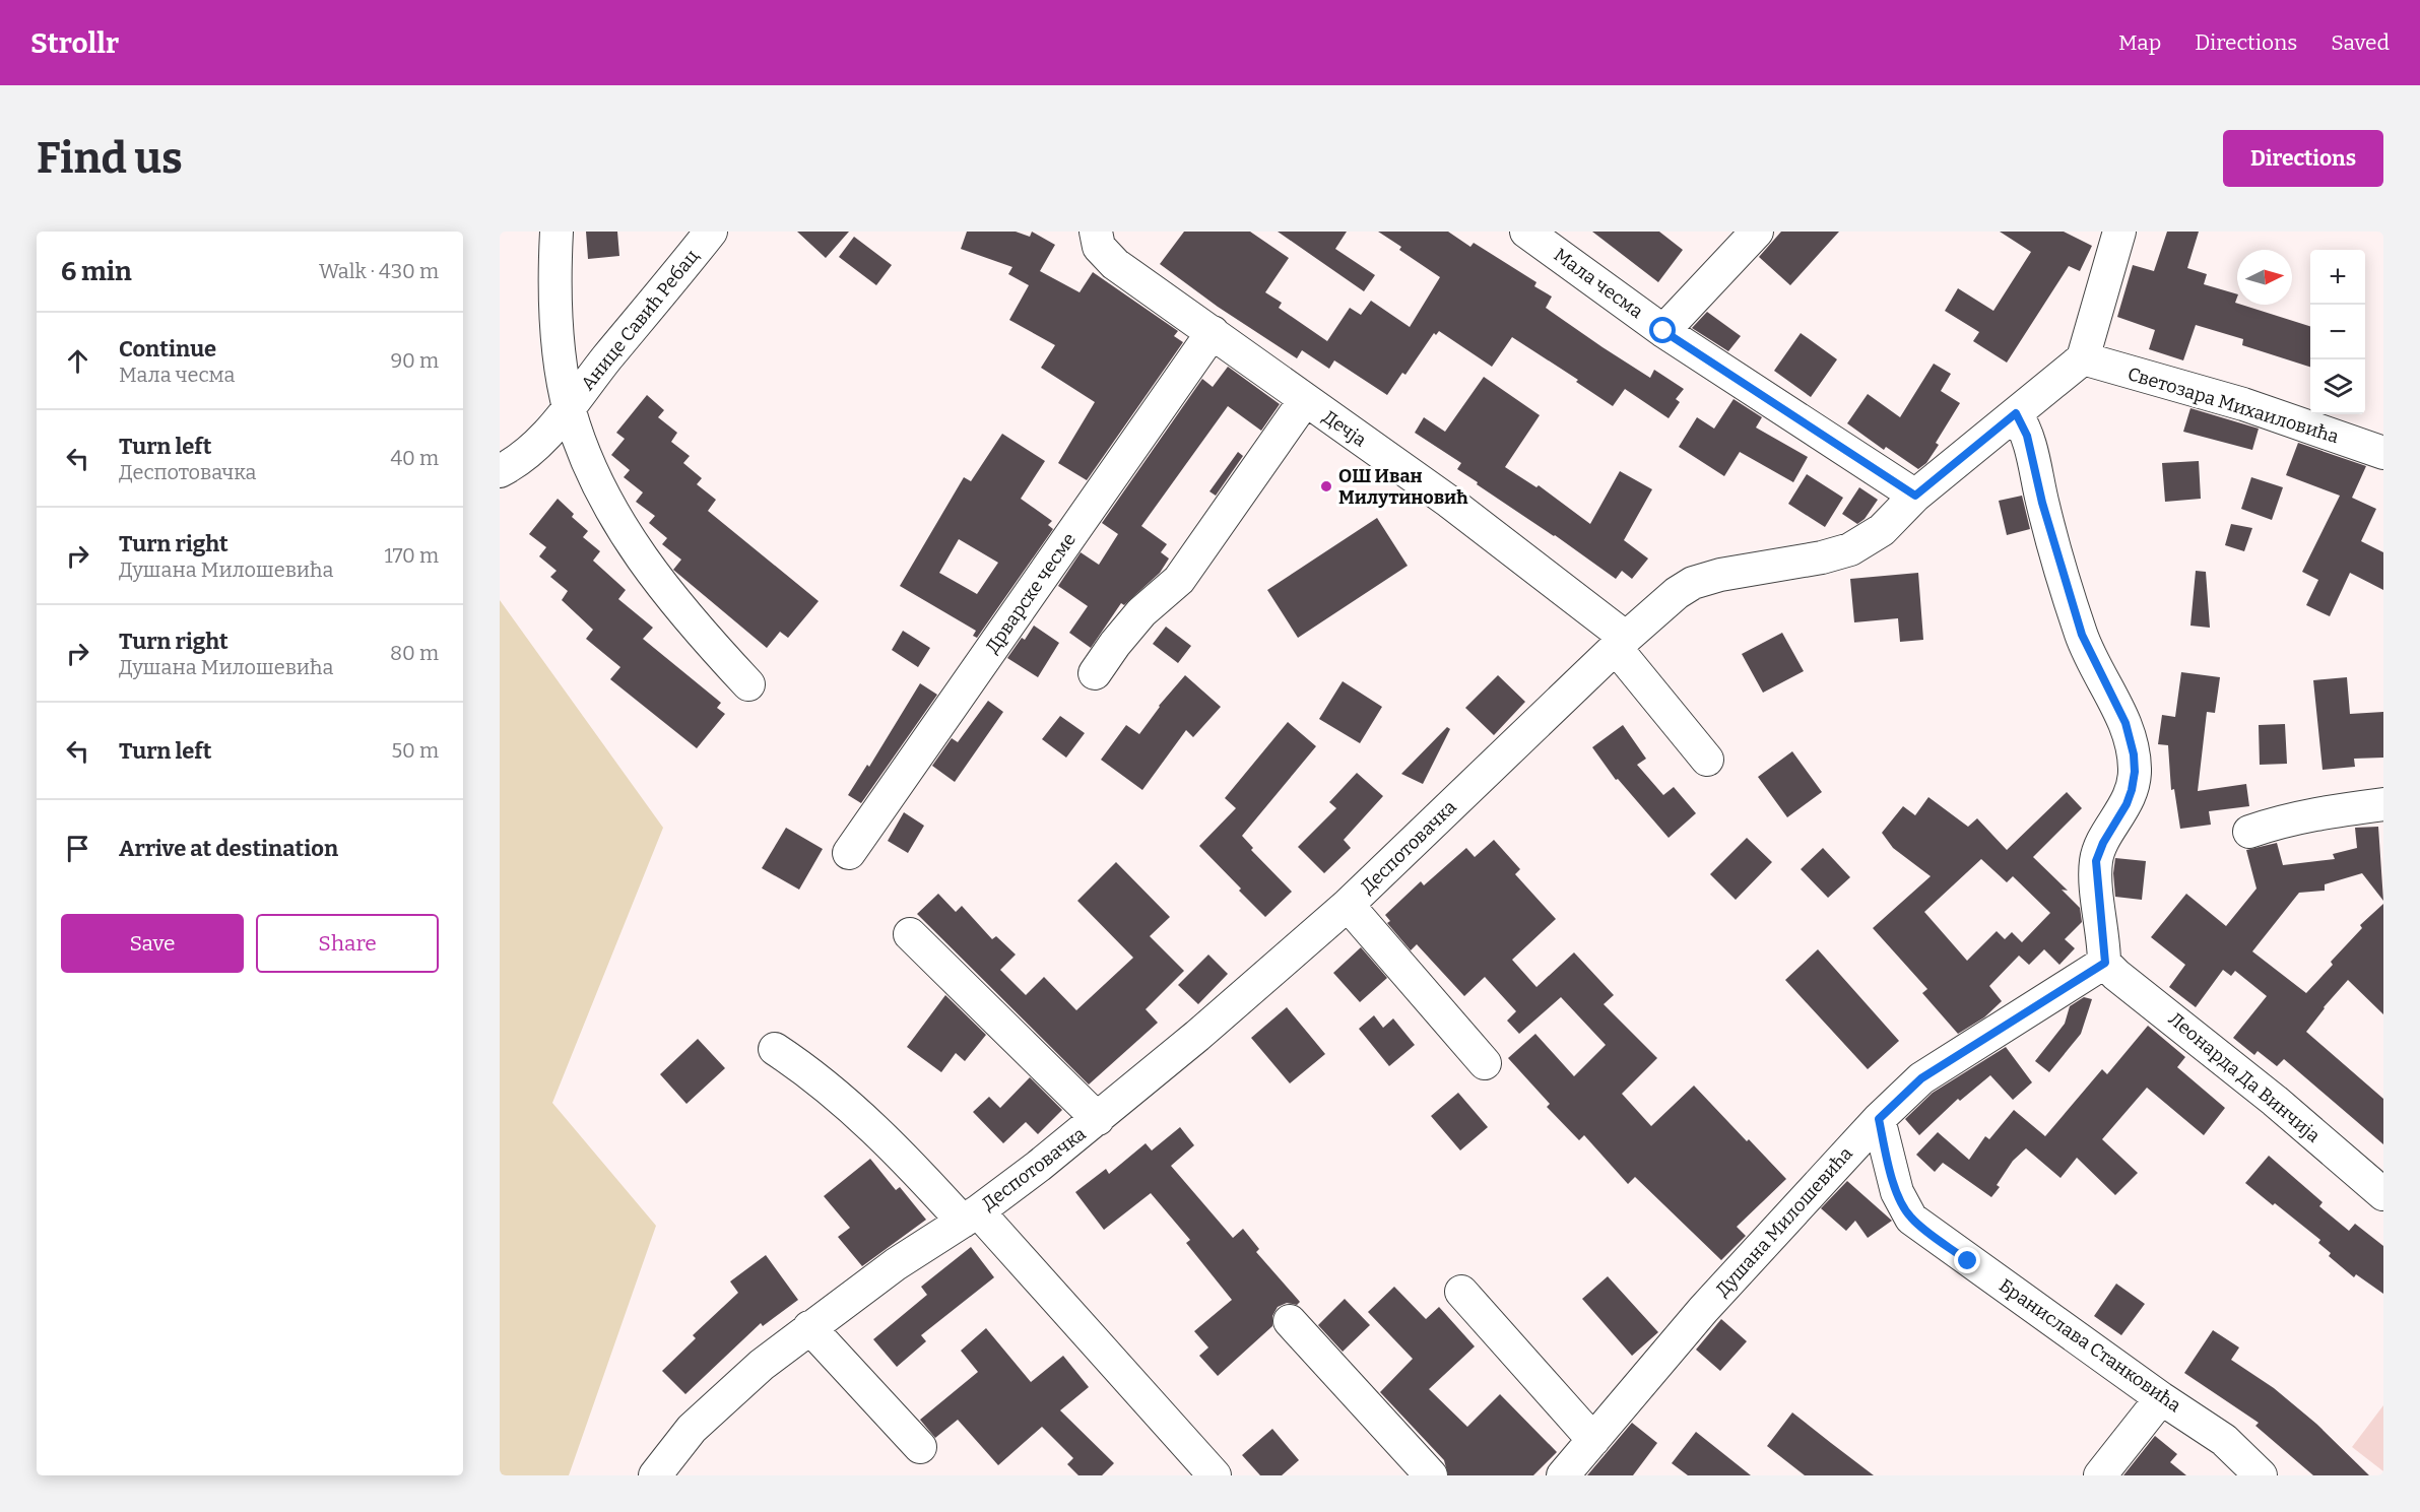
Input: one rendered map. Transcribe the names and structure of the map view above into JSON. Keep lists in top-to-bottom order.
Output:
{
  "streets": {
    "street": [
      "Мала чесма",
      "Анице Савић Ребац",
      "Светозара Михаиловића",
      "Дечја",
      "Дрварске чесме",
      "Деспотовачка",
      "Леонарда Да Винчија",
      "Душана Милошевића",
      "Бранислава Станковића"
    ]
  },
  "crossings": [
    ["Мала чесма", "Деспотовачка"],
    ["Светозара Михаиловића", "Деспотовачка"],
    ["Дечја", "Дрварске чесме"],
    ["Дечја", "Деспотовачка"],
    ["Леонарда Да Винчија", "Душана Милошевића"],
    ["Душана Милошевића", "Бранислава Станковића"]
  ],
  "places": ["ОШ Иван Милутиновић"],
  "north": "right",
  "page": {
    "header": "Strollr",
    "nav": ["Map", "Directions", "Saved"],
    "buttons": [
      "Directions",
      ["Save", "Share"]
    ],
    "title": "Find us",
    "heading": ["6 min", "Walk · 430 m"],
    "map_buttons": ["+", "−"],
    "list": [
      ["Continue", "Мала чесма", "90 m"],
      ["Turn left", "Деспотовачка", "40 m"],
      ["Turn right", "Душана Милошевића", "170 m"],
      ["Turn right", "Душана Милошевића", "80 m"],
      ["Turn left", "50 m"],
      "Arrive at destination"
    ]
  }
}
